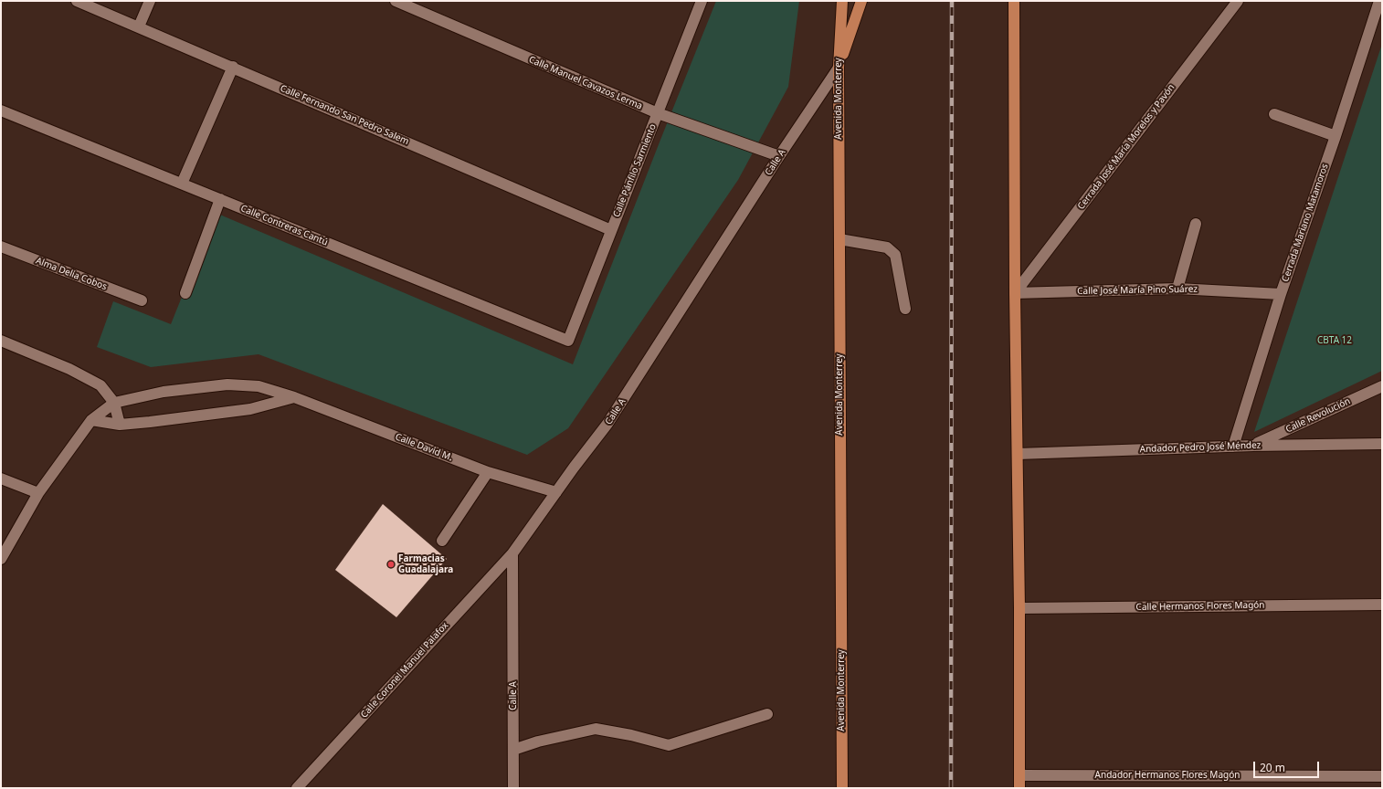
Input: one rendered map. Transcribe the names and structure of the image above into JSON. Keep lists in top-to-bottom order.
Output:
{
  "streets": {
    "main road": ["Avenida Monterrey"],
    "street": [
      "Calle Manuel Cavazos Lerma",
      "Calle Fernando San Pedro Salem",
      "Cerrada José María Morelos y Pavón",
      "Calle A",
      "Calle Pánfilo Sarmiento",
      "Cerrada Mariano Matamoros",
      "Calle Contreras Cantú",
      "Alma Delia Cobos",
      "Calle José María Pino Suárez",
      "Calle Revolución",
      "Calle David M.",
      "Andador Pedro José Méndez",
      "Calle Hermanos Flores Magón",
      "Calle Coronel Manuel Palafox",
      "Andador Hermanos Flores Magón"
    ]
  },
  "crossings": [
    ["Calle Manuel Cavazos Lerma", "Calle A"],
    ["Calle Manuel Cavazos Lerma", "Calle Pánfilo Sarmiento"],
    ["Avenida Monterrey", "Calle A"],
    ["Calle Fernando San Pedro Salem", "Calle Pánfilo Sarmiento"],
    ["Cerrada José María Morelos y Pavón", "Calle José María Pino Suárez"],
    ["Calle A", "Calle David M."],
    ["Calle A", "Calle Coronel Manuel Palafox"],
    ["Calle Pánfilo Sarmiento", "Calle Contreras Cantú"],
    ["Cerrada Mariano Matamoros", "Calle José María Pino Suárez"],
    ["Cerrada Mariano Matamoros", "Andador Pedro José Méndez"],
    ["Calle Revolución", "Andador Pedro José Méndez"]
  ],
  "parks": ["CBTA 12"],
  "places": ["Farmacias Guadalajara"],
  "scale_bar": "20 m"
}
